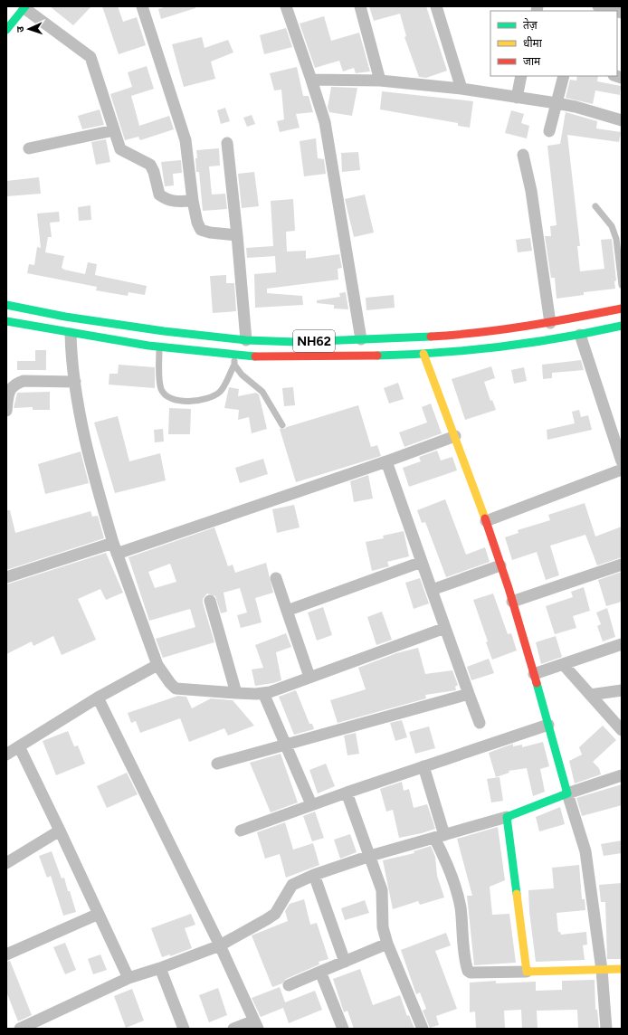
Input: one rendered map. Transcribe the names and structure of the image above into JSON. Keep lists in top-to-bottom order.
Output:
{
  "streets": {
    "main road": ["NH62"]
  },
  "legend": ["तेज़", "धीमा", "जाम"],
  "north": "left"
}
